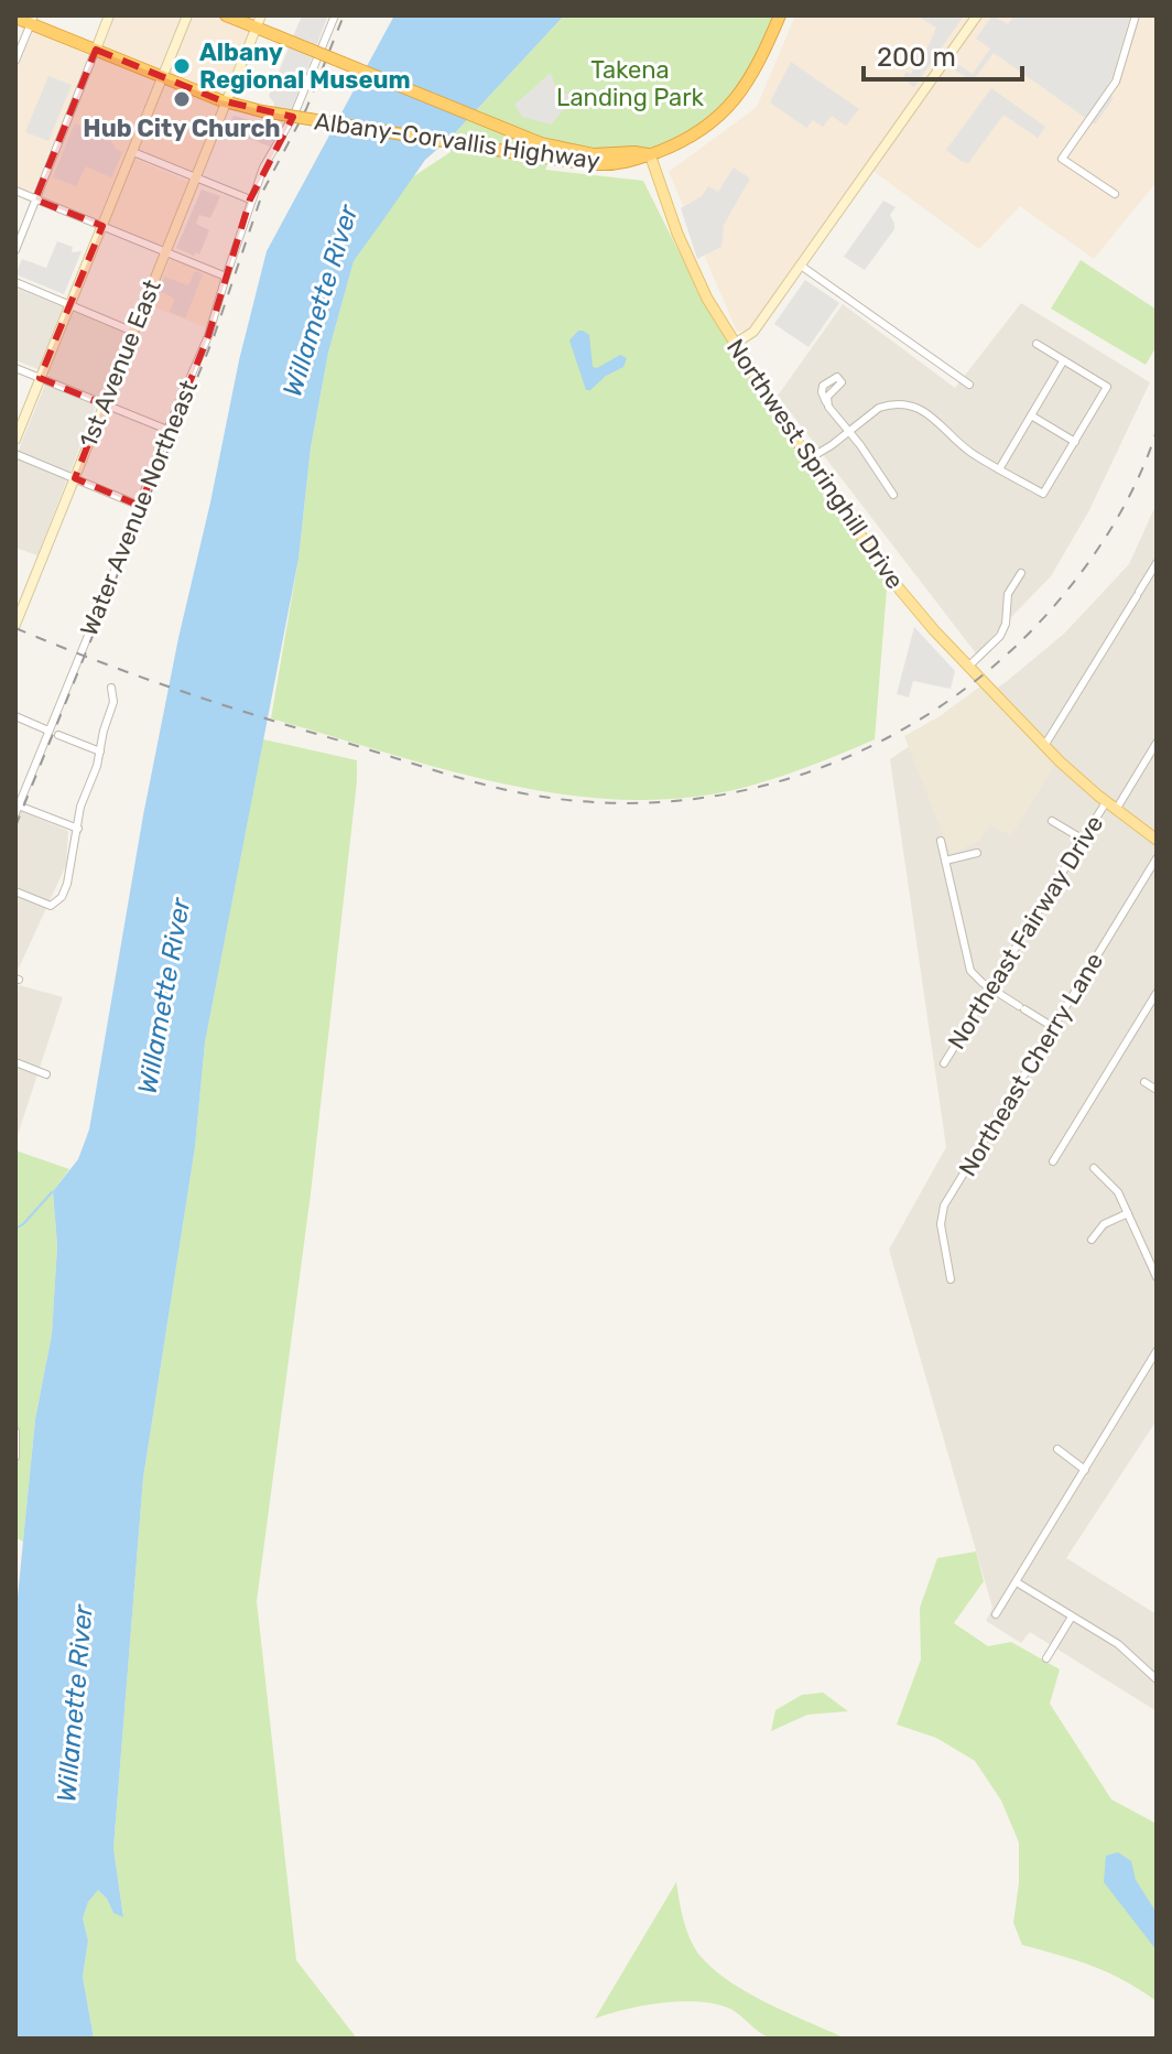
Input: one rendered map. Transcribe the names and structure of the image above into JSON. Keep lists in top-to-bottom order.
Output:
{
  "streets": {
    "highway": ["Albany-Corvallis Highway"],
    "main road": ["1st Avenue East", "Northwest Springhill Drive"],
    "street": ["Water Avenue Northeast", "Northeast Fairway Drive", "Northeast Cherry Lane"]
  },
  "crossings": [
    ["Albany-Corvallis Highway", "1st Avenue East"],
    ["Albany-Corvallis Highway", "Northwest Springhill Drive"],
    ["Northwest Springhill Drive", "Northeast Fairway Drive"]
  ],
  "water": ["Willamette River"],
  "parks": ["Takena Landing Park"],
  "places": ["Albany Regional Museum", "Hub City Church"],
  "scale_bar": "200 m"
}
